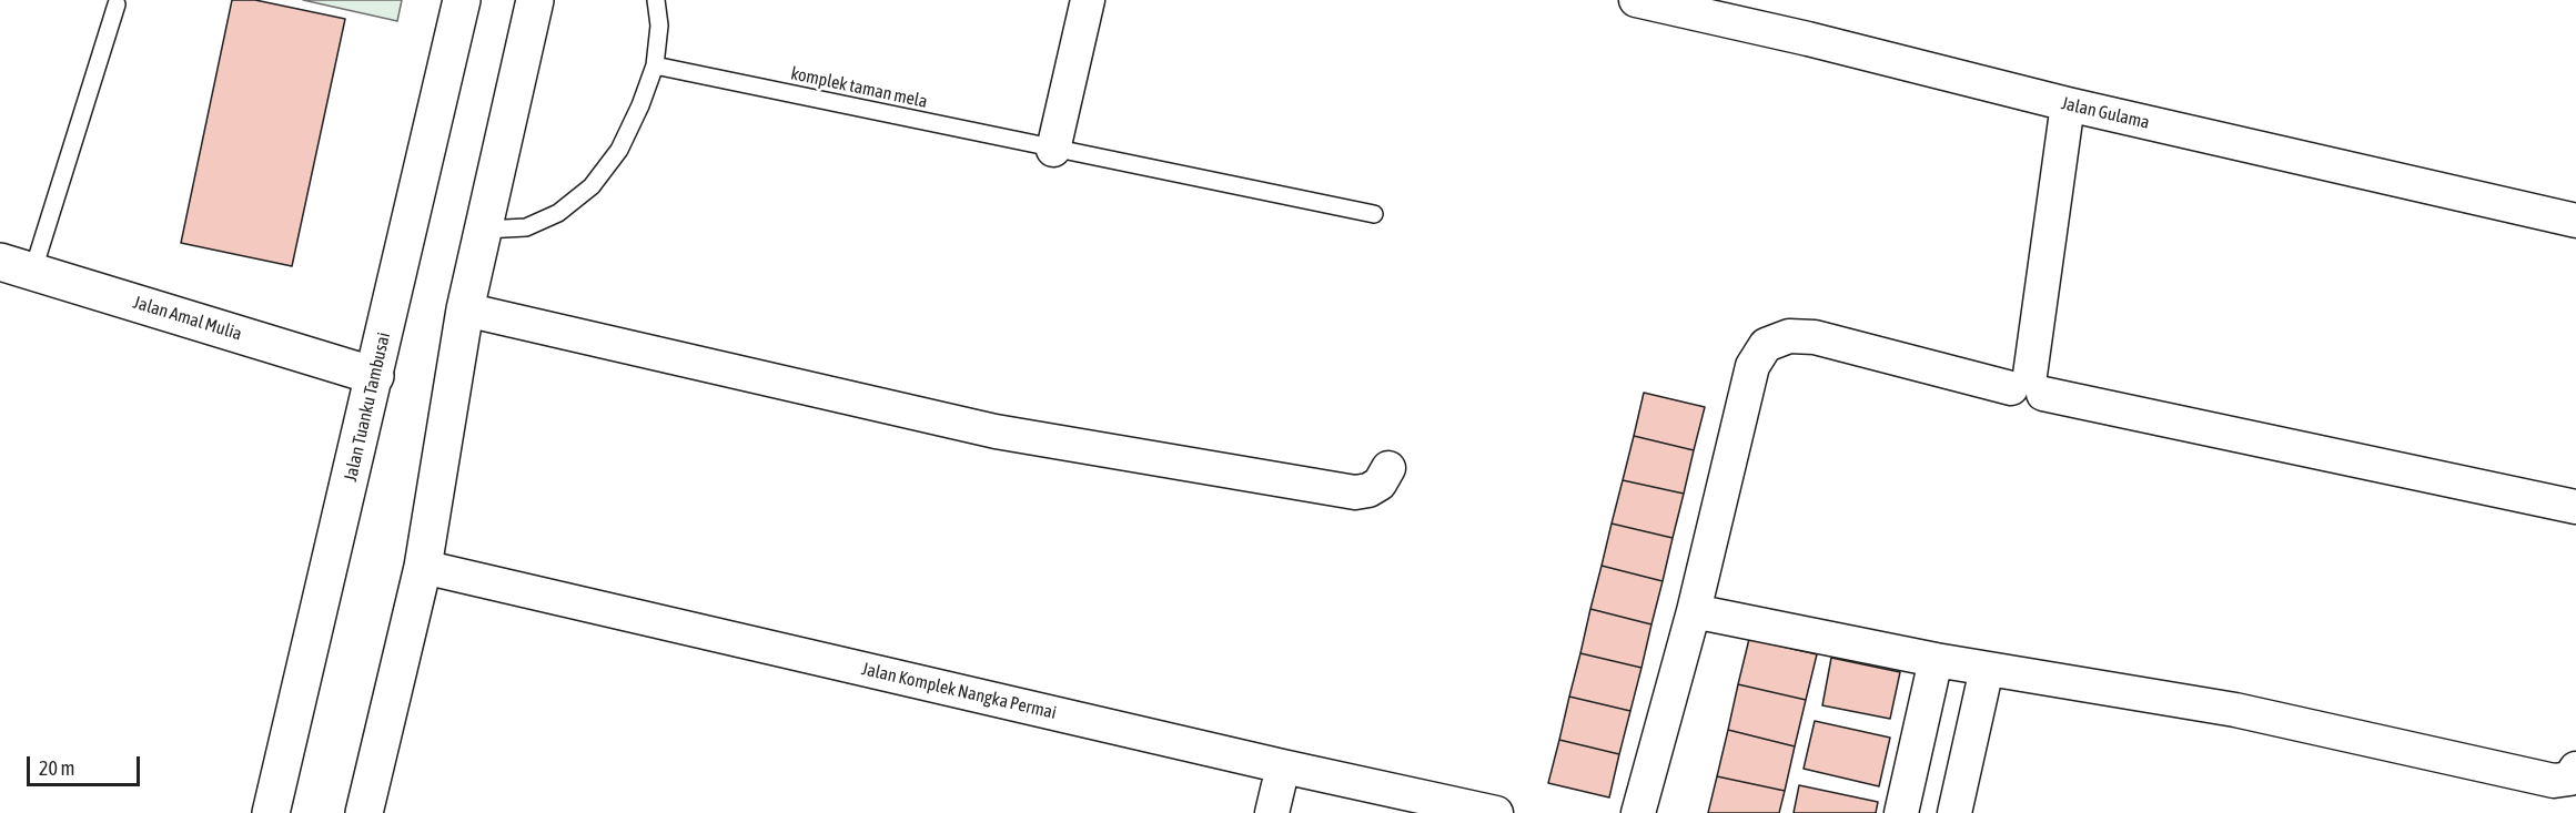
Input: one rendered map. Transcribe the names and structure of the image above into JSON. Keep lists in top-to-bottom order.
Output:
{
  "streets": {
    "main road": ["Jalan Amal Mulia", "Jalan Tuanku Tambusai"],
    "street": ["Jalan Gulama", "Jalan Komplek Nangka Permai"],
    "lane": ["komplek taman mela"]
  },
  "crossings": [
    ["Jalan Amal Mulia", "Jalan Tuanku Tambusai"]
  ],
  "scale_bar": "20 m"
}
